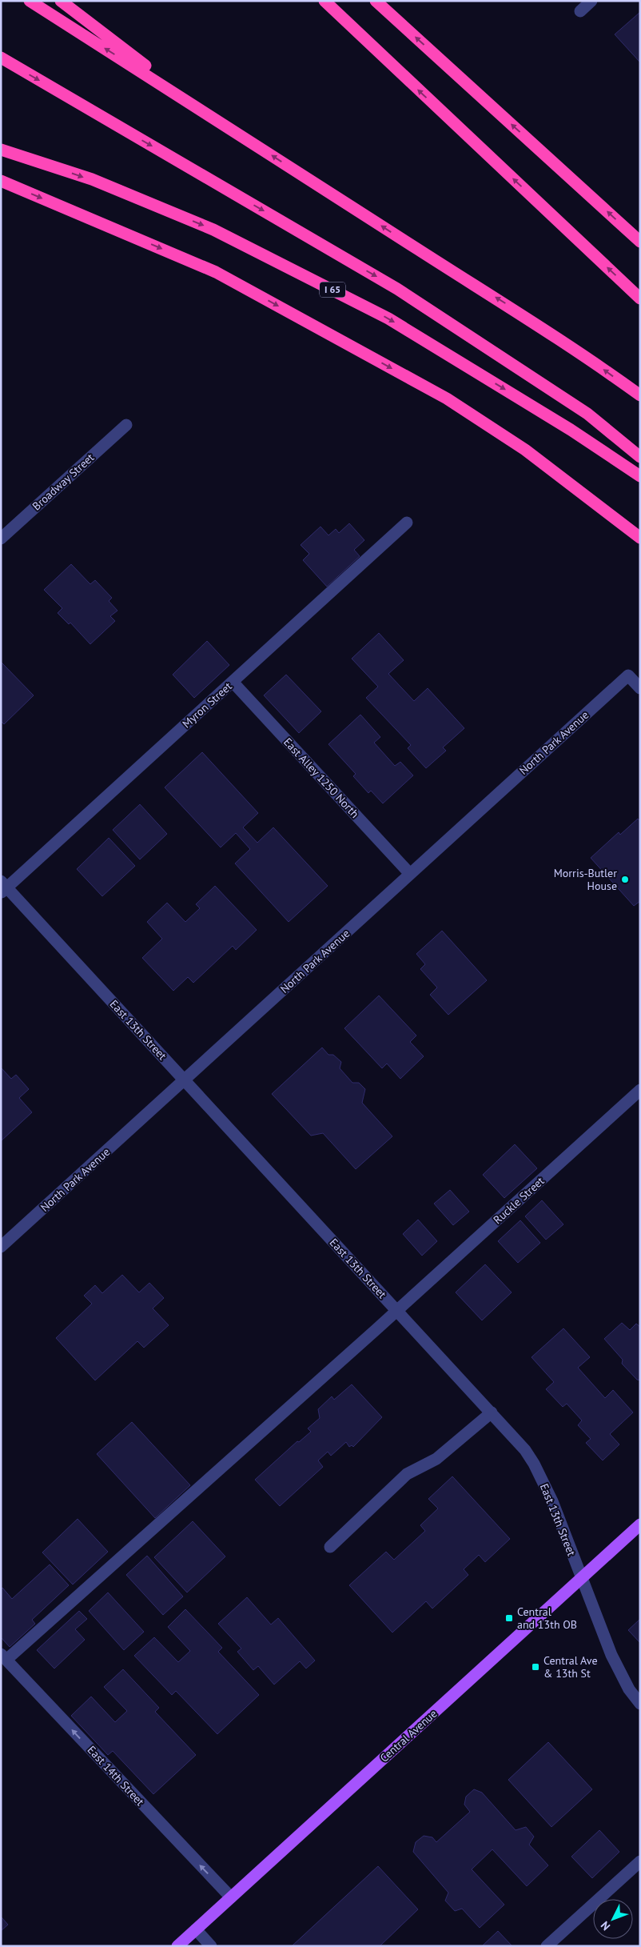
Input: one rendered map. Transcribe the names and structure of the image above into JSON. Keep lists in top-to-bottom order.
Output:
{
  "streets": {
    "highway": ["I 65"],
    "main road": ["Central Avenue"],
    "street": [
      "Broadway Street",
      "Myron Street",
      "North Park Avenue",
      "East Alley 1250 North",
      "East 13th Street",
      "Ruckle Street",
      "East 14th Street"
    ]
  },
  "crossings": [
    ["Myron Street", "East Alley 1250 North"],
    ["Myron Street", "East 13th Street"],
    ["North Park Avenue", "East Alley 1250 North"],
    ["North Park Avenue", "East 13th Street"],
    ["East 13th Street", "Ruckle Street"],
    ["East 13th Street", "Central Avenue"],
    ["Ruckle Street", "East 14th Street"],
    ["Central Avenue", "East 14th Street"]
  ],
  "one_way": ["East 14th Street"],
  "places": {
    "other": ["Morris-Butler House"],
    "transit": ["Central and 13th OB", "Central Ave & 13th St"]
  },
  "north": "bottom left"
}
